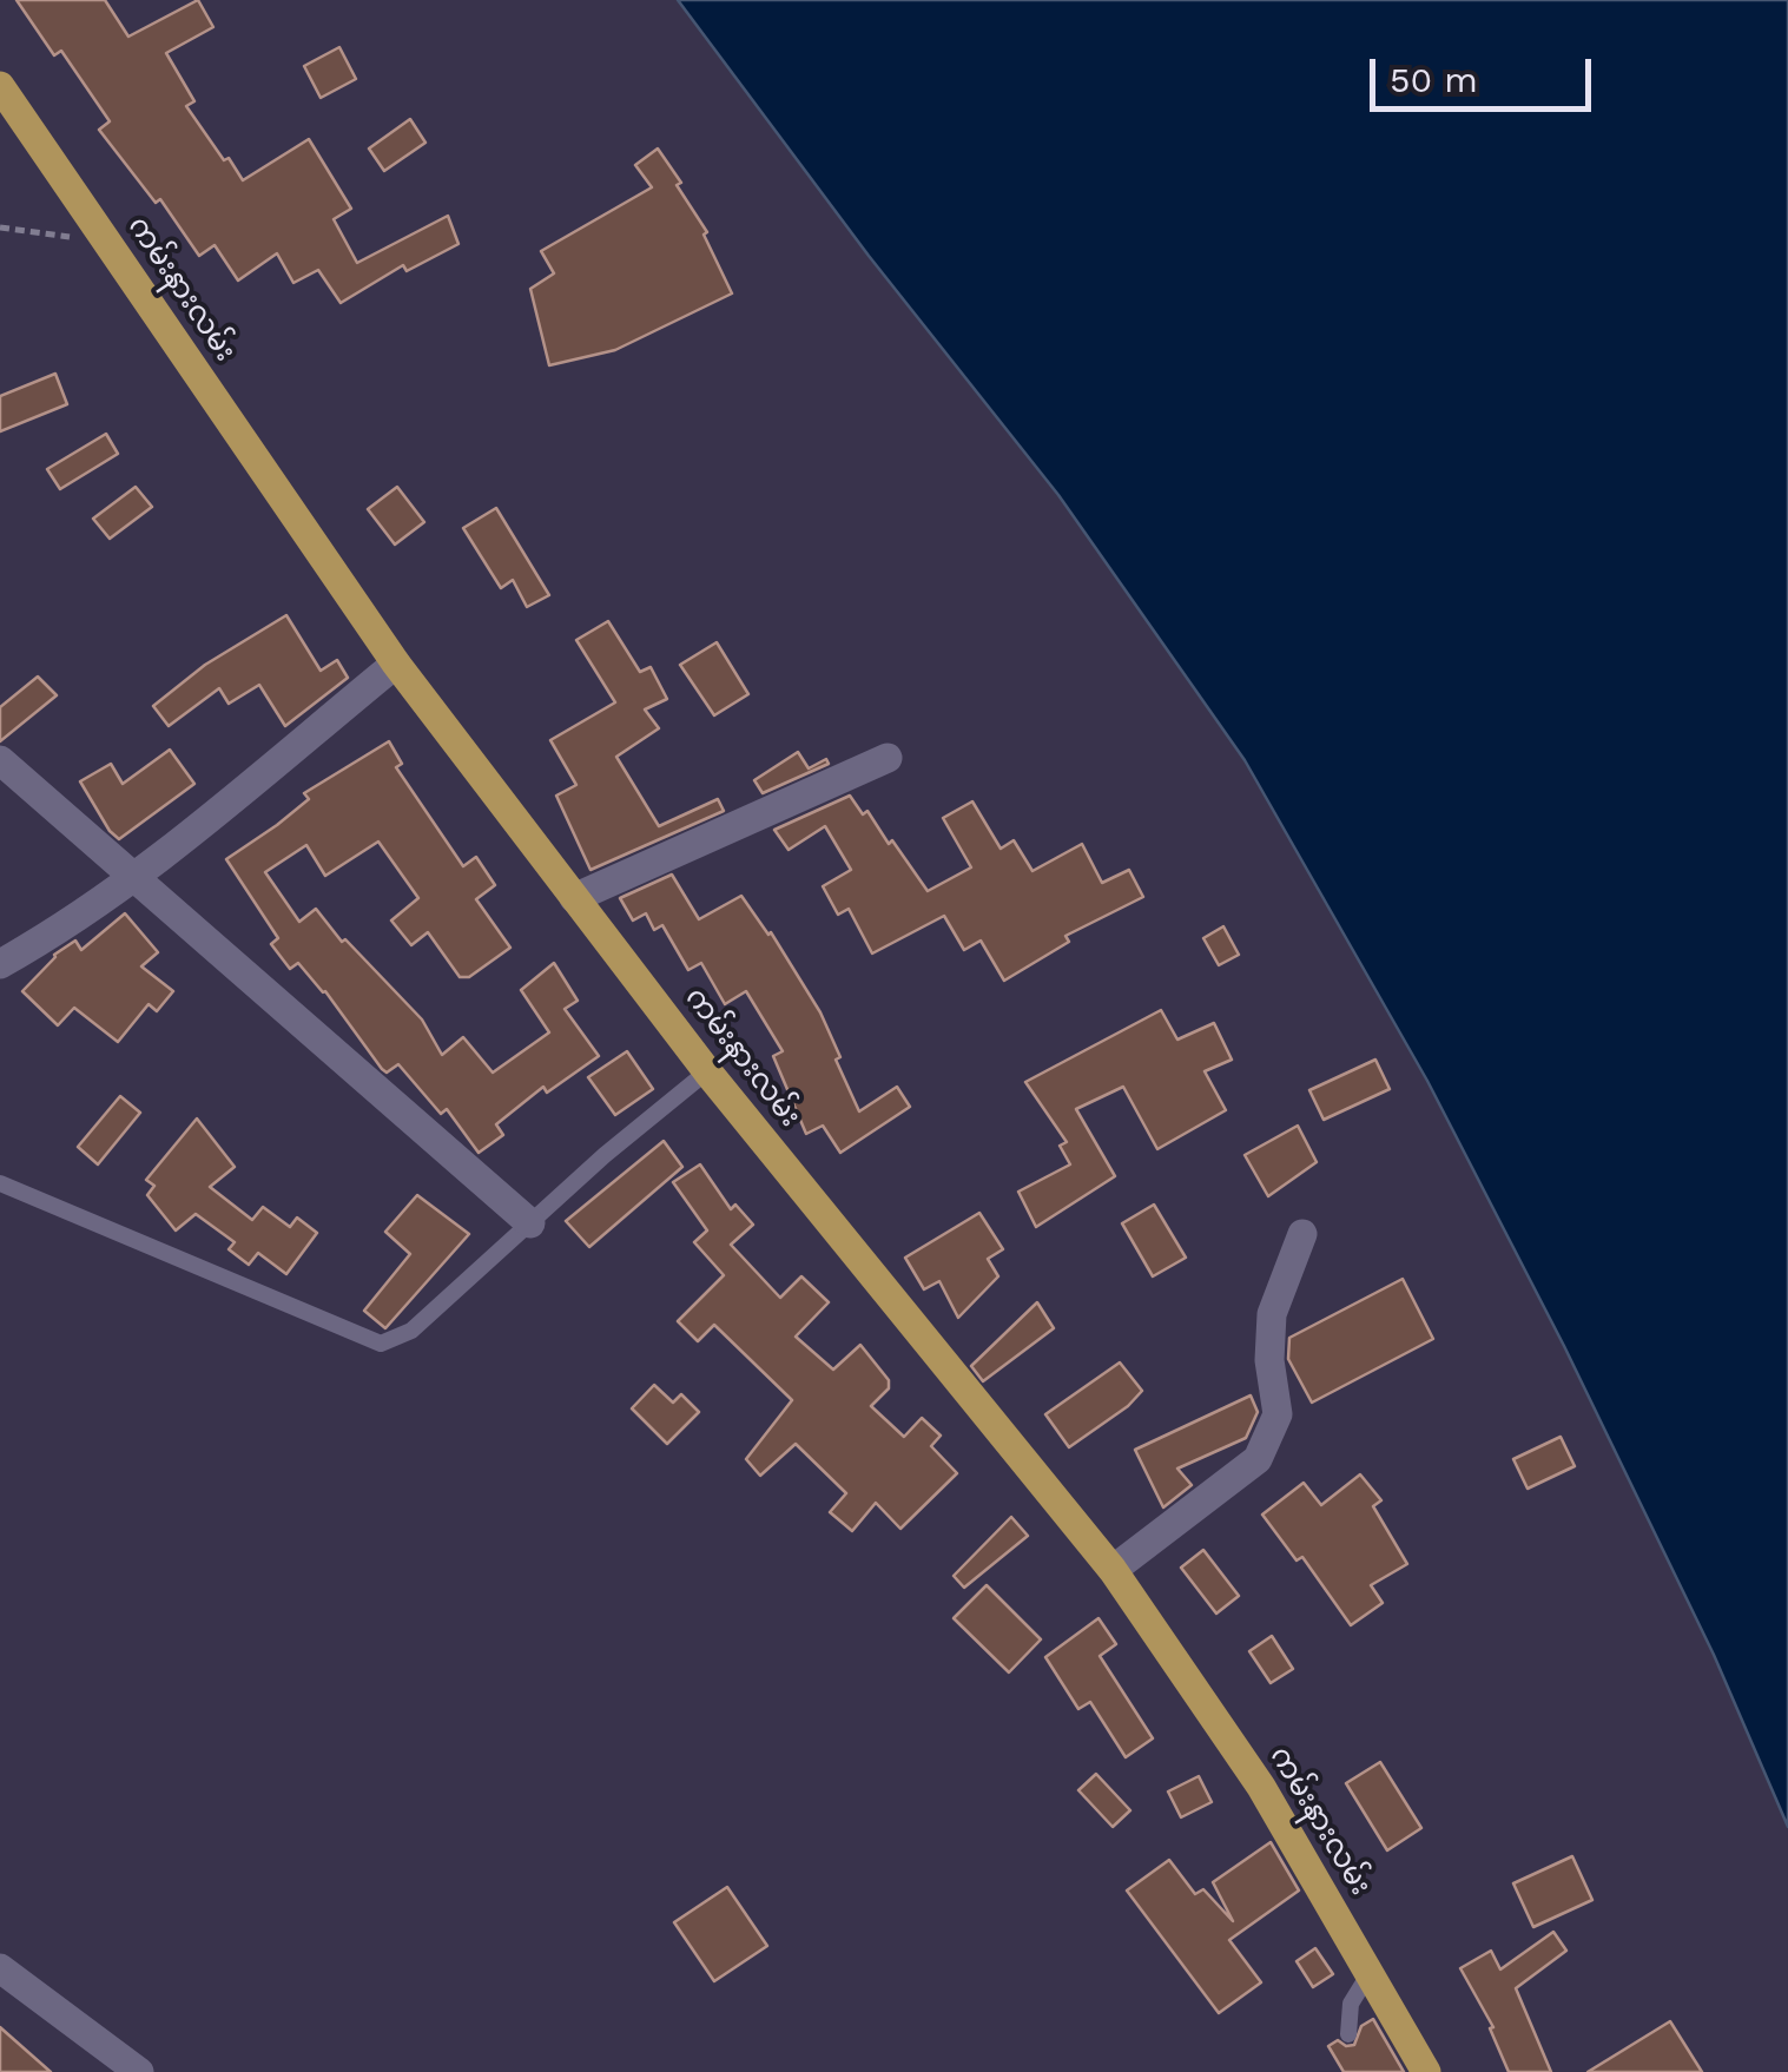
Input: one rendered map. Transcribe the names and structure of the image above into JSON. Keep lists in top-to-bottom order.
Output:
{
  "streets": {
    "main road": ["ကမ်းနားလမ်း"]
  },
  "scale_bar": "50 m"
}
